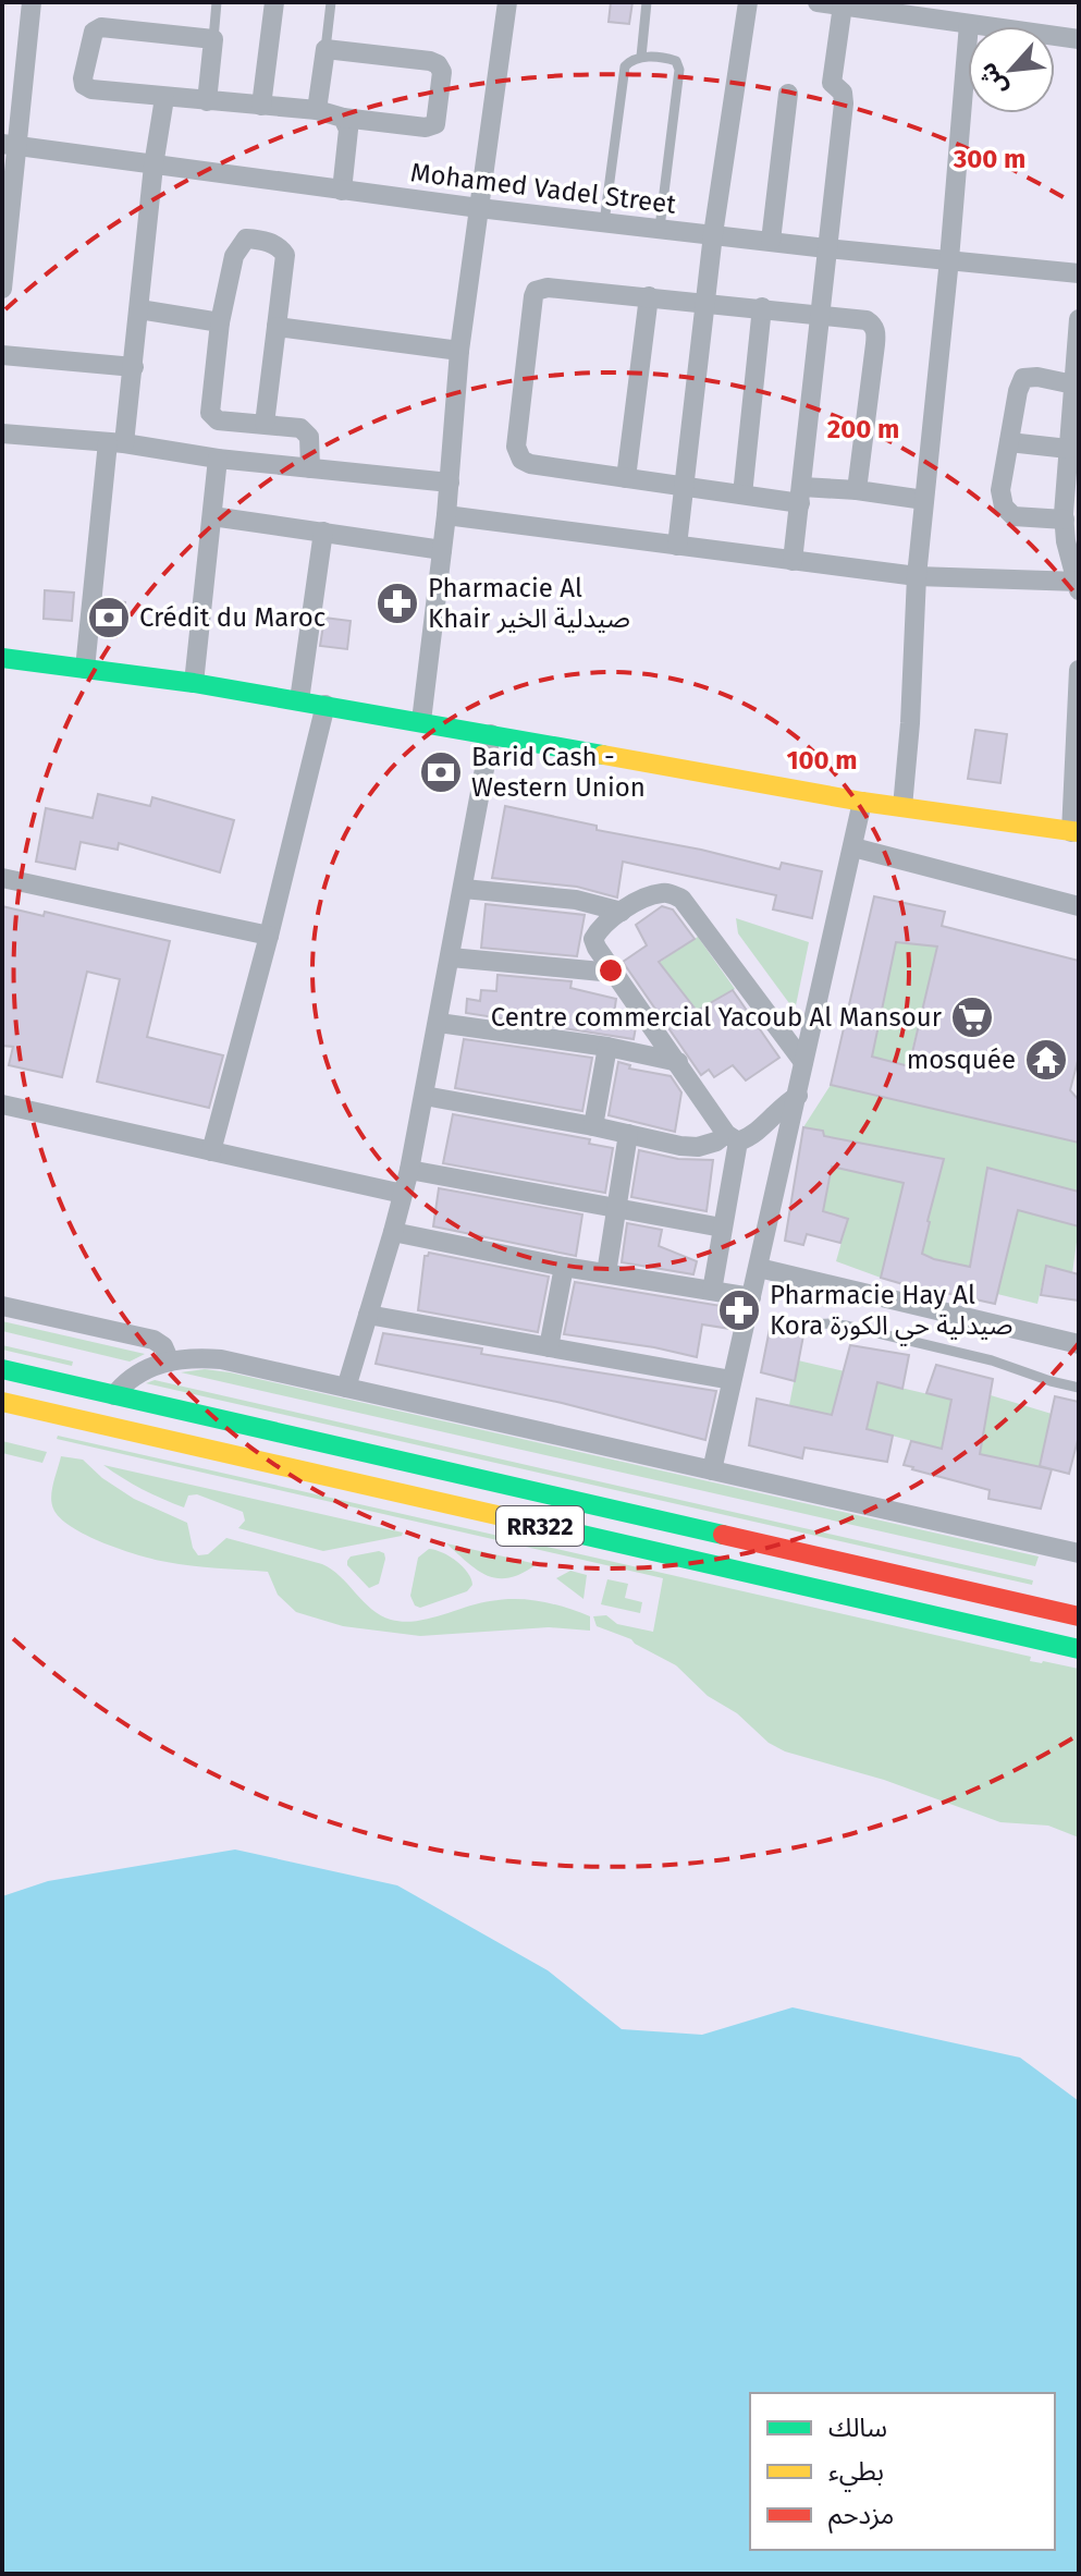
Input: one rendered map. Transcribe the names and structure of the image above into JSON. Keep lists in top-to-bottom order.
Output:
{
  "streets": {
    "main road": ["RR322"],
    "street": ["Mohamed Vadel Street"]
  },
  "places": {
    "pharmacy": ["Pharmacie Al Khair صيدلية الخير", "Pharmacie Hay Al Kora صيدلية حي الكورة"],
    "bank": ["Crédit du Maroc", "Barid Cash - Western Union"],
    "supermarket": ["Centre commercial Yacoub Al Mansour"],
    "temple": ["mosquée"]
  },
  "legend": ["سالك", "بطيء", "مزدحم"],
  "north": "bottom left",
  "rings": ["300 m", "200 m", "100 m"]
}
